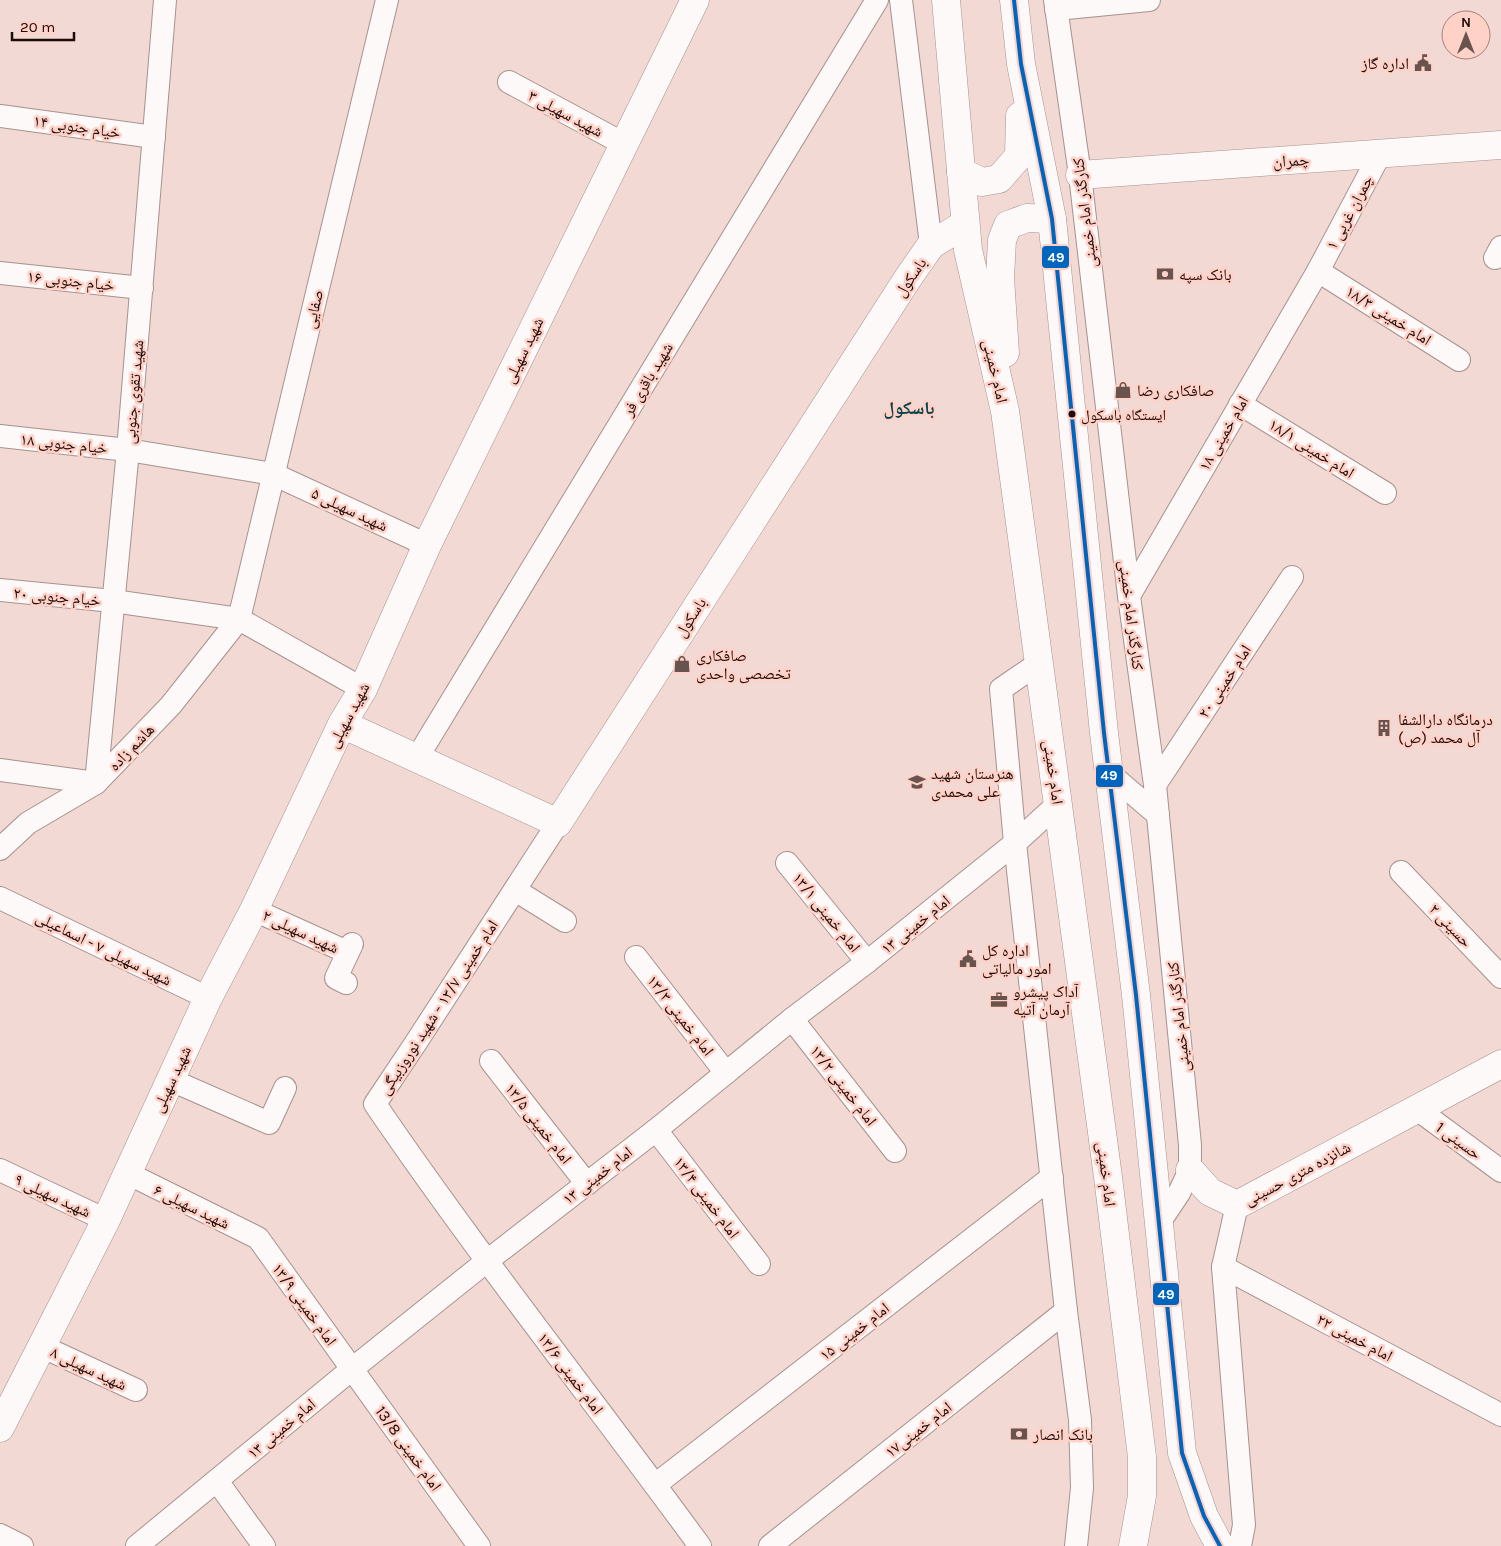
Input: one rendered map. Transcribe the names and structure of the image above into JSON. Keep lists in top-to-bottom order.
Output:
{
  "streets": {
    "main road": [
      "چمران",
      "باسکول",
      "شهید سهیلی",
      "امام خمینی",
      "شانزده متری حسینی"
    ],
    "street": [
      "شهید سهیلی ۳",
      "خیام جنوبی ۱۴",
      "چمران غربی ۱",
      "کنارگذر امام خمینی",
      "خیام جنوبی ۱۶",
      "صفایی",
      "امام خمینی ۱۸/۳",
      "شهید باقری فر",
      "شهید تقوی جنوبی",
      "امام خمینی ۱۸",
      "خیام جنوبی ۱۸",
      "امام خمینی ۱۸/۱",
      "شهید سهیلی ۵",
      "خیام جنوبی ۲۰",
      "امام خمینی ۲۰",
      "هاشم زاده",
      "امام خمینی ۱۳/۱",
      "امام خمینی ۱۳",
      "حسینی ۲",
      "شهید سهیلی ۲",
      "شهید سهیلی ۷ - اسماعیلی",
      "امام خمینی ۱۳/۷ - شهید نوروزبیگی",
      "امام خمینی ۱۳/۳",
      "امام خمینی ۱۳/۲",
      "امام خمینی ۱۳/۵",
      "حسینی 1",
      "شهید سهیلی ۹",
      "امام خمینی ۱۳/۴",
      "شهید سهیلی ۶",
      "امام خمینی ۱۳/۹",
      "امام خمینی ۱۵",
      "امام خمینی ۲۲",
      "شهید سهیلی ۸",
      "امام خمینی ۱۳/۶",
      "امام خمینی۱۷",
      "امام خمینی 13/8"
    ]
  },
  "crossings": [
    ["شهید سهیلی ۳", "شهید سهیلی"],
    ["خیام جنوبی ۱۴", "شهید تقوی جنوبی"],
    ["چمران", "چمران غربی ۱"],
    ["چمران", "کنارگذر امام خمینی"],
    ["چمران غربی ۱", "امام خمینی ۱۸/۳"],
    ["چمران غربی ۱", "امام خمینی ۱۸"],
    ["کنارگذر امام خمینی", "امام خمینی ۱۸"],
    ["کنارگذر امام خمینی", "امام خمینی ۲۰"],
    ["باسکول", "امام خمینی"],
    ["باسکول", "امام خمینی ۱۳/۷ - شهید نوروزبیگی"],
    ["خیام جنوبی ۱۶", "شهید تقوی جنوبی"],
    ["صفایی", "خیام جنوبی ۱۸"],
    ["صفایی", "شهید سهیلی ۵"],
    ["صفایی", "خیام جنوبی ۲۰"],
    ["صفایی", "هاشم زاده"],
    ["امام خمینی ۱۸/۳", "امام خمینی ۱۸"],
    ["شهید سهیلی", "شهید سهیلی ۵"],
    ["شهید سهیلی", "شهید سهیلی ۲"],
    ["شهید سهیلی", "شهید سهیلی ۷ - اسماعیلی"],
    ["شهید سهیلی", "شهید سهیلی ۹"],
    ["شهید سهیلی", "شهید سهیلی ۶"],
    ["شهید سهیلی", "شهید سهیلی ۸"],
    ["امام خمینی", "امام خمینی ۱۳"],
    ["شهید تقوی جنوبی", "خیام جنوبی ۱۸"],
    ["شهید تقوی جنوبی", "خیام جنوبی ۲۰"],
    ["شهید تقوی جنوبی", "هاشم زاده"],
    ["امام خمینی ۱۸", "امام خمینی ۱۸/۱"],
    ["خیام جنوبی ۱۸", "شهید سهیلی ۵"],
    ["خیام جنوبی ۲۰", "هاشم زاده"],
    ["امام خمینی ۱۳/۱", "امام خمینی ۱۳"],
    ["امام خمینی ۱۳", "امام خمینی ۱۳/۷ - شهید نوروزبیگی"],
    ["امام خمینی ۱۳", "امام خمینی ۱۳/۳"],
    ["امام خمینی ۱۳", "امام خمینی ۱۳/۲"],
    ["امام خمینی ۱۳", "امام خمینی ۱۳/۵"],
    ["امام خمینی ۱۳", "امام خمینی ۱۳/۴"],
    ["امام خمینی ۱۳", "امام خمینی ۱۳/۹"],
    ["امام خمینی ۱۳", "امام خمینی ۱۳/۶"],
    ["امام خمینی ۱۳", "امام خمینی 13/8"],
    ["امام خمینی ۱۳/۷ - شهید نوروزبیگی", "امام خمینی ۱۳/۶"],
    ["حسینی 1", "شانزده متری حسینی"],
    ["شانزده متری حسینی", "امام خمینی ۲۲"],
    ["شهید سهیلی ۶", "امام خمینی ۱۳/۹"],
    ["امام خمینی ۱۳/۹", "امام خمینی 13/8"],
    ["امام خمینی ۱۵", "امام خمینی ۱۳/۶"]
  ],
  "districts": ["باسکول"],
  "places": {
    "public building": ["اداره گاز", "اداره کل امور مالیاتی"],
    "bank": ["بانک سپه", "بانک انصار"],
    "shop": ["صافکاری رضا", "صافکاری تخصصی واحدی"],
    "other": ["ایستگاه باسکول"],
    "building": ["درمانگاه دارالشفا آل محمد (ص)"],
    "school or university": ["هنرستان شهید علی محمدی"],
    "office": ["آداک پیشرو آرمان آتیه"]
  },
  "lines": ["transit line 49"],
  "scale_bar": "20 m",
  "north": "top"
}
